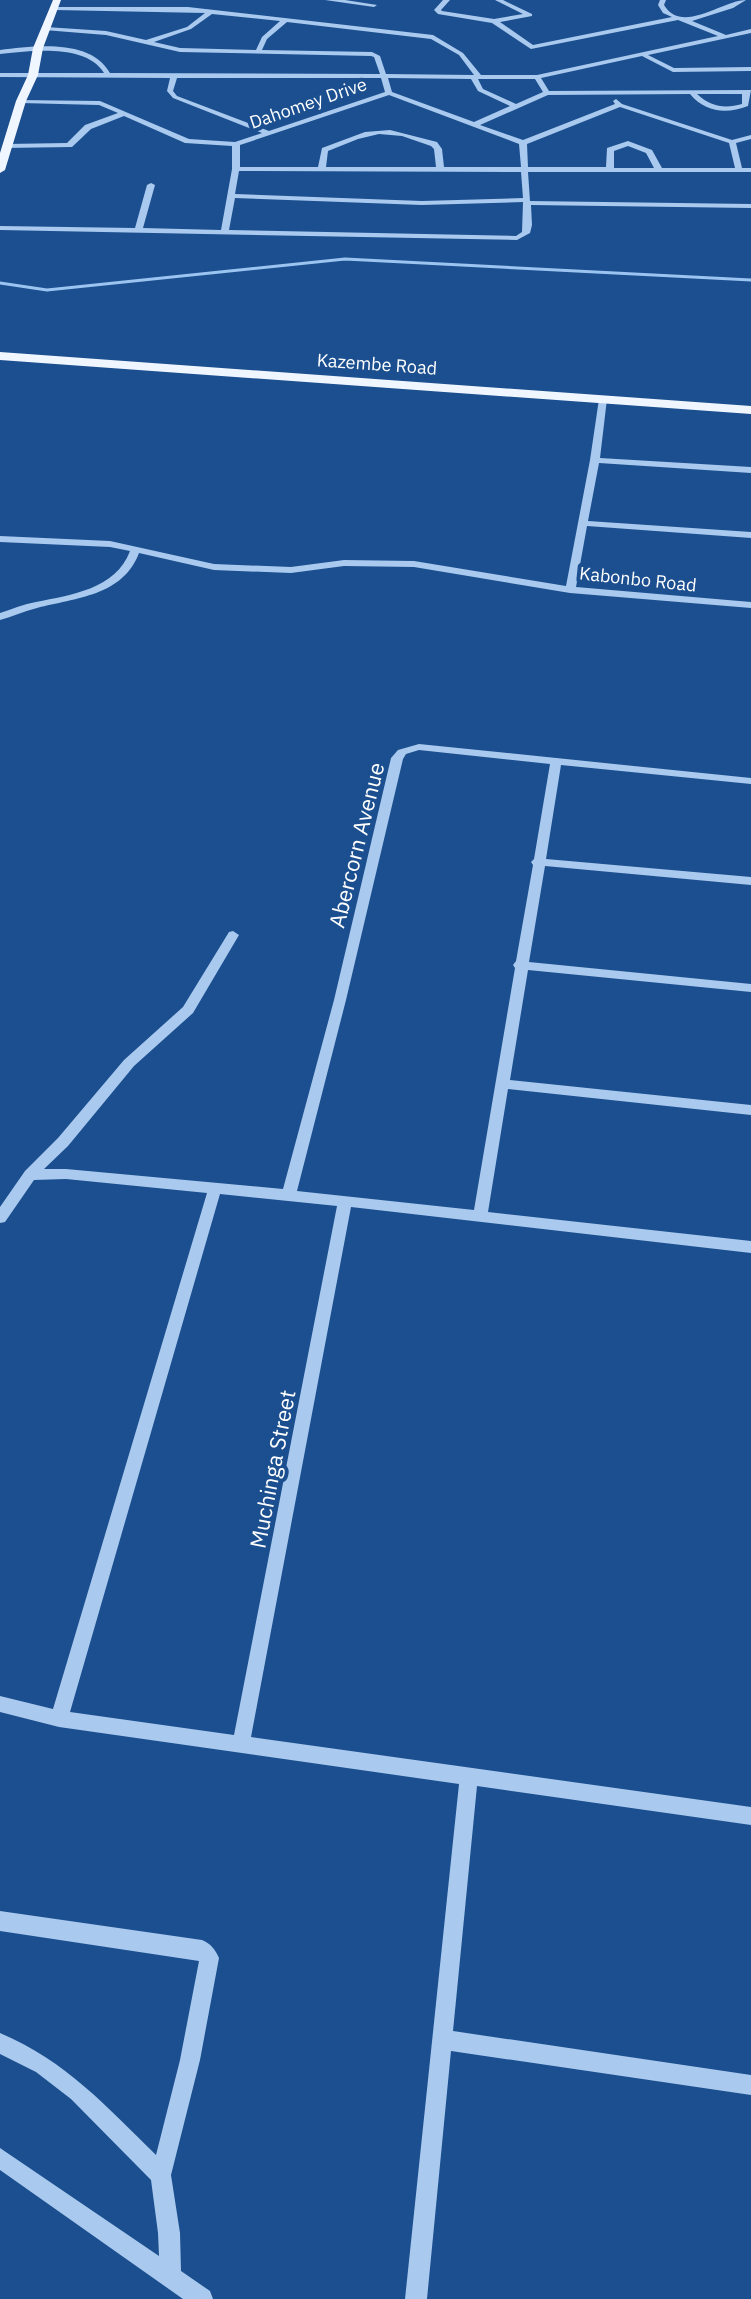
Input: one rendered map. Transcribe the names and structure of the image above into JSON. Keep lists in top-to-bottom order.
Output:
{
  "streets": {
    "main road": ["Kazembe Road"],
    "street": [
      "Dahomey Drive",
      "Kabonbo Road",
      "Abercorn Avenue",
      "Muchinga Street"
    ]
  },
  "crossings": [
    ["Kazembe Road", "Kabonbo Road"]
  ]
}
